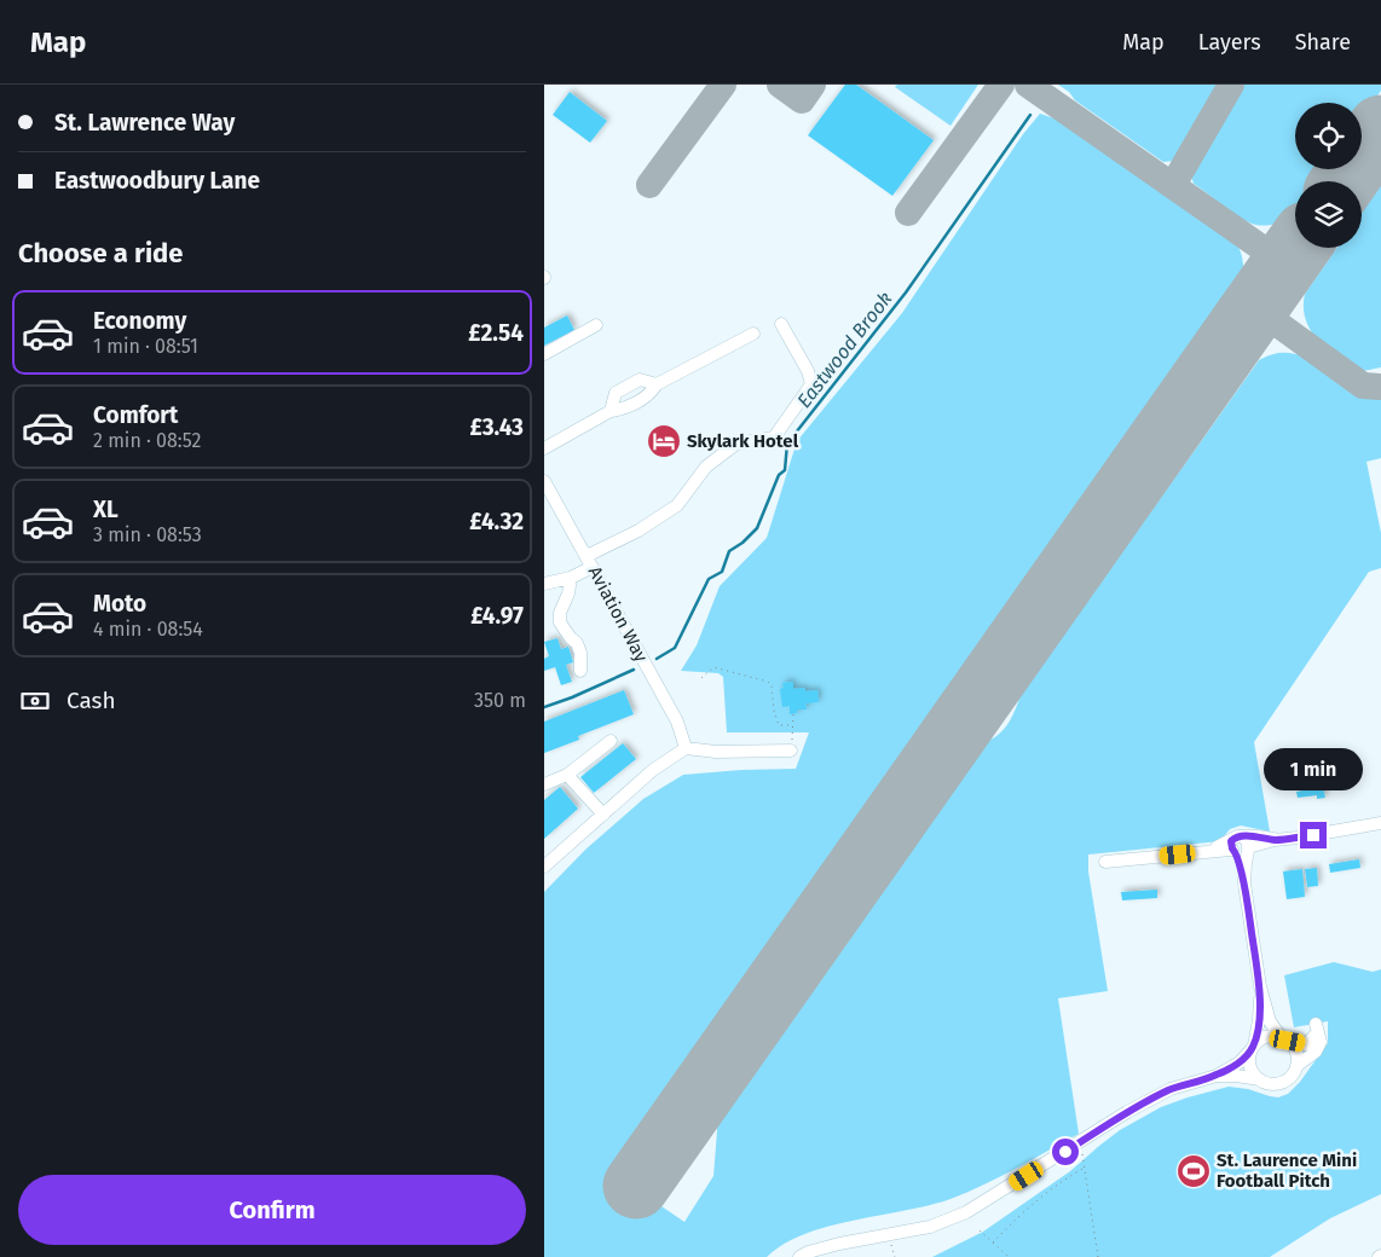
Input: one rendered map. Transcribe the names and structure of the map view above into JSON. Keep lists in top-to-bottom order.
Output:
{
  "streets": {
    "street": ["Aviation Way"]
  },
  "water": ["Eastwood Brook"],
  "places": {
    "hotel": ["Skylark Hotel"],
    "sports": ["St. Laurence Mini Football Pitch"]
  },
  "page": {
    "header": "Map",
    "nav": ["Map", "Layers", "Share"],
    "banner": ["St. Lawrence Way", "Eastwoodbury Lane"],
    "heading": "Choose a ride",
    "list": [
      {
        "name": "Economy",
        "note": "1 min · 08:51",
        "value": "£2.54"
      },
      {
        "name": "Comfort",
        "note": "2 min · 08:52",
        "value": "£3.43"
      },
      {
        "name": "XL",
        "note": "3 min · 08:53",
        "value": "£4.32"
      },
      {
        "name": "Moto",
        "note": "4 min · 08:54",
        "value": "£4.97"
      }
    ],
    "pay": ["Cash", "350 m"],
    "bubble": "1 min",
    "buttons": "Confirm"
  }
}
